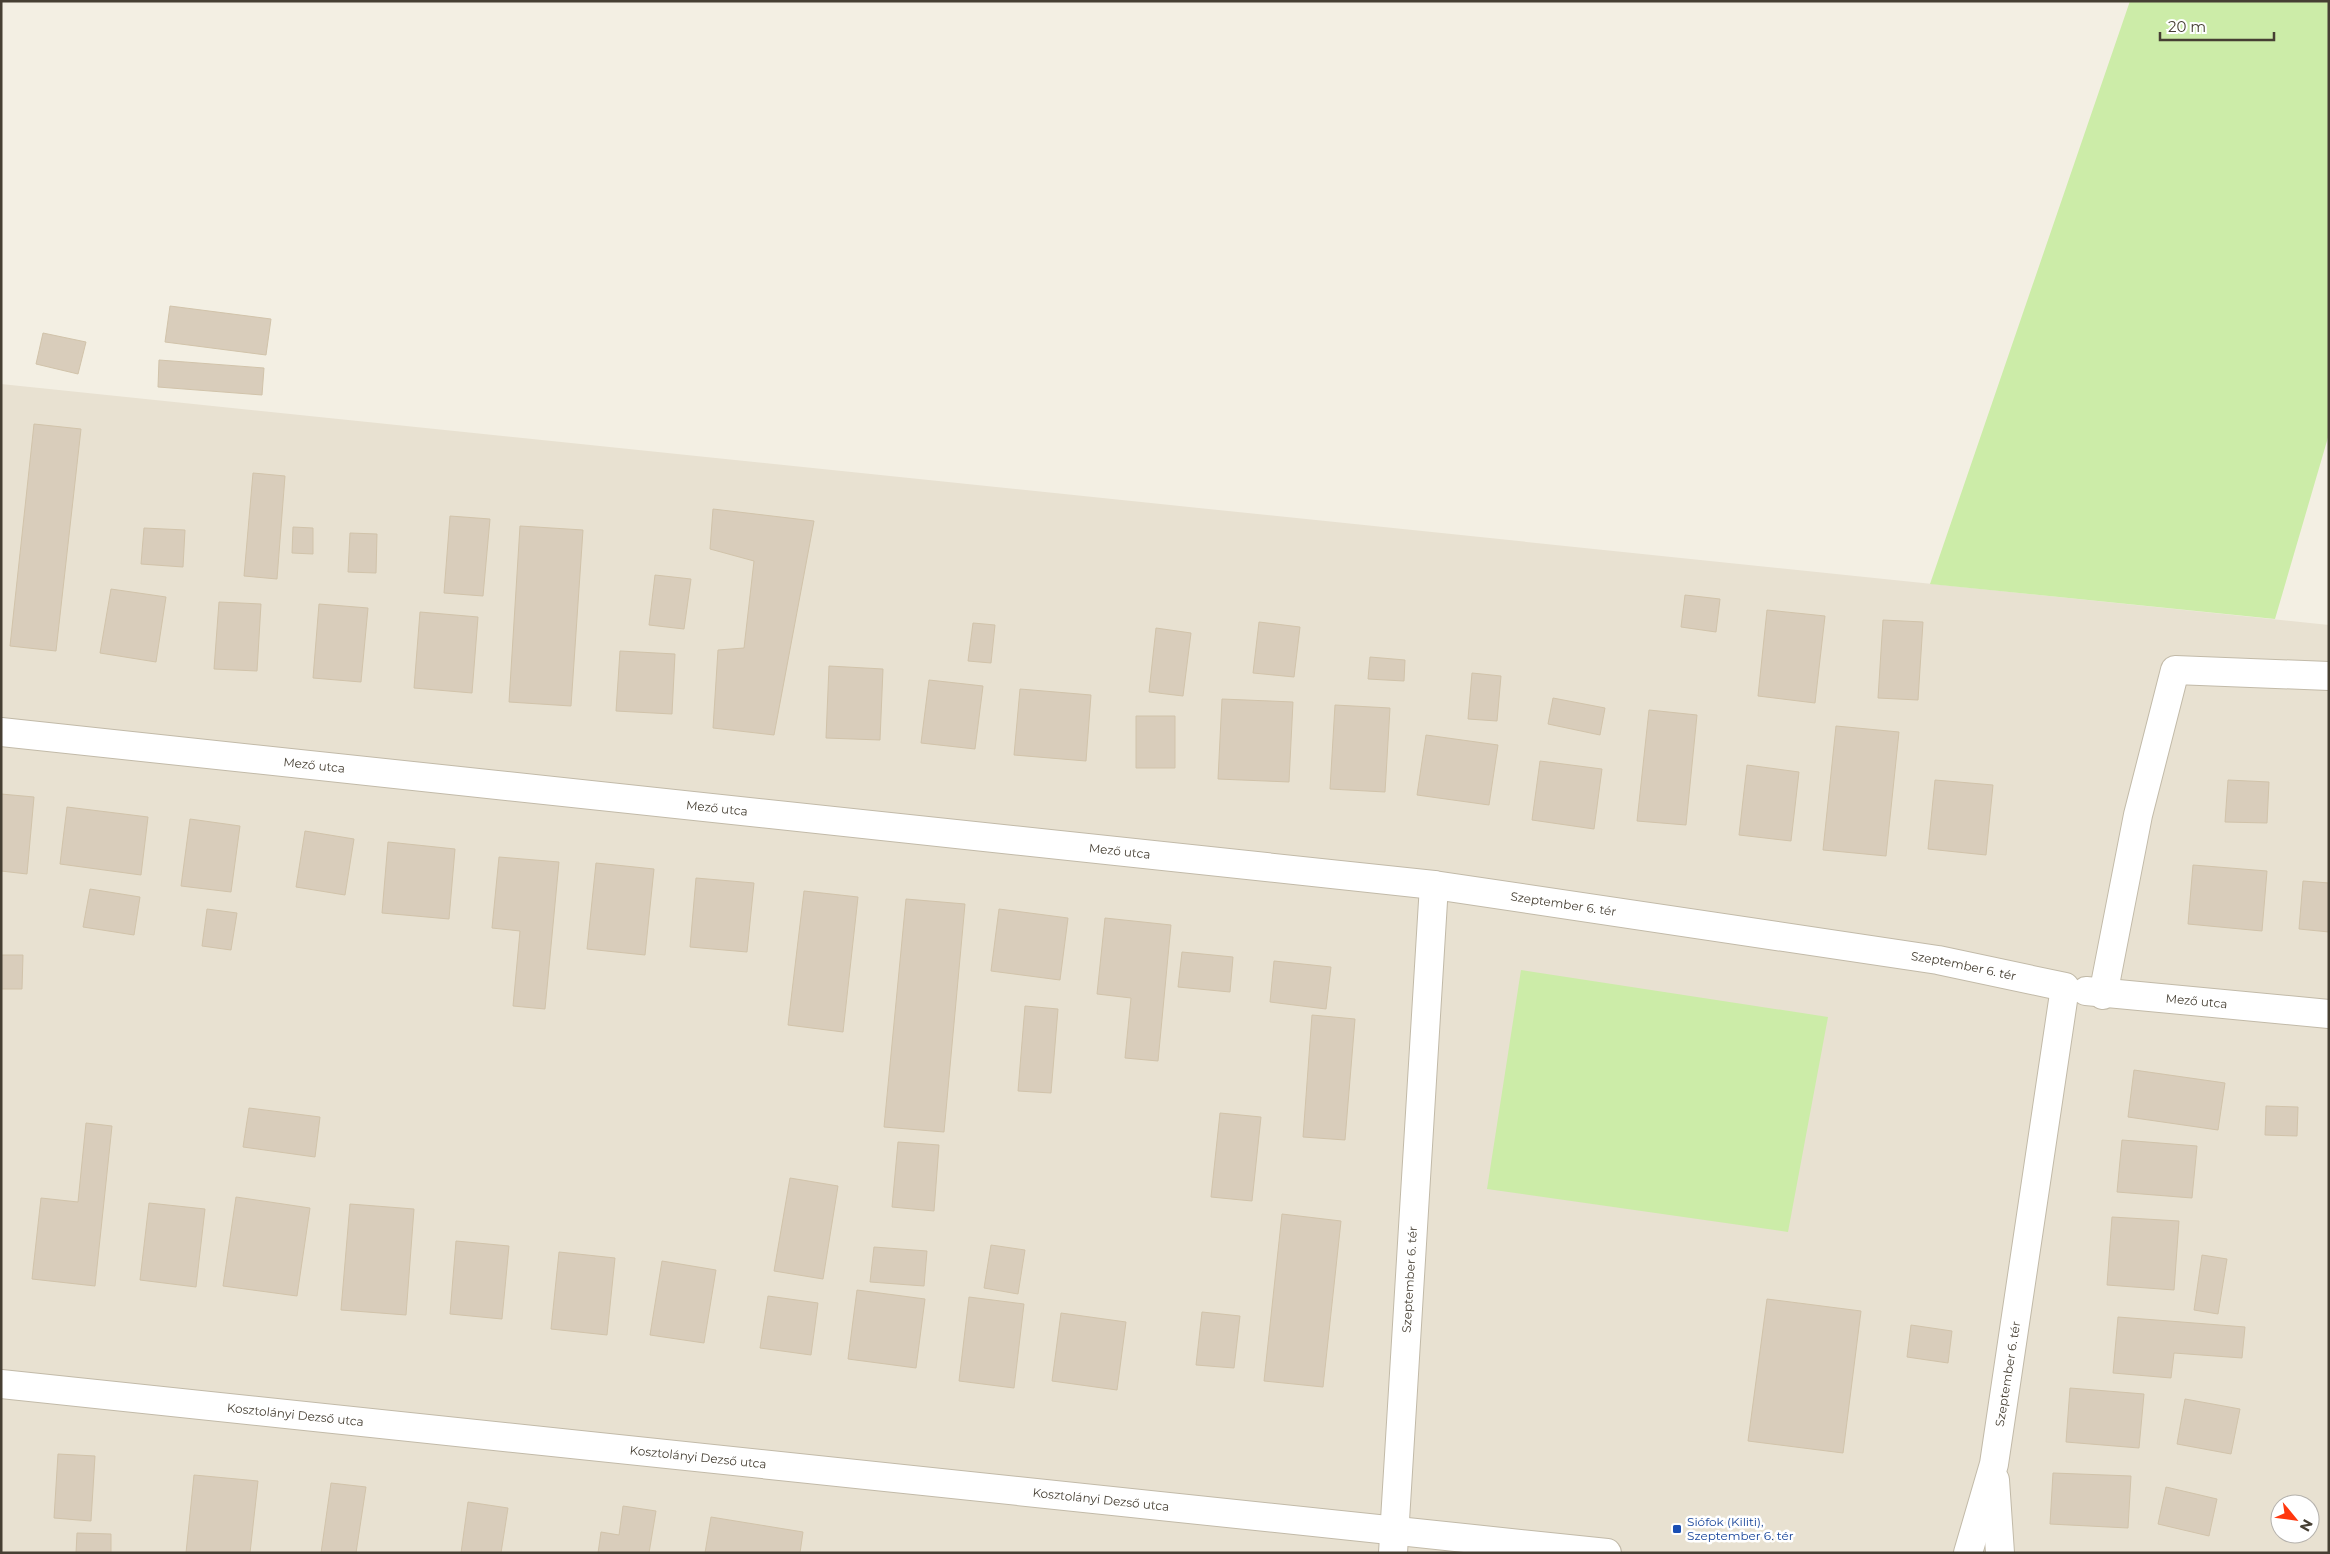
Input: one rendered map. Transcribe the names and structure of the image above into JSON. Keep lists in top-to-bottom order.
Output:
{
  "streets": {
    "street": ["Mező utca", "Szeptember 6. tér", "Kosztolányi Dezső utca"]
  },
  "crossings": [
    ["Mező utca", "Szeptember 6. tér"],
    ["Szeptember 6. tér", "Kosztolányi Dezső utca"]
  ],
  "places": {
    "transit": ["Siófok (Kiliti), Szeptember 6. tér"]
  },
  "scale_bar": "20 m",
  "north": "bottom right"
}
